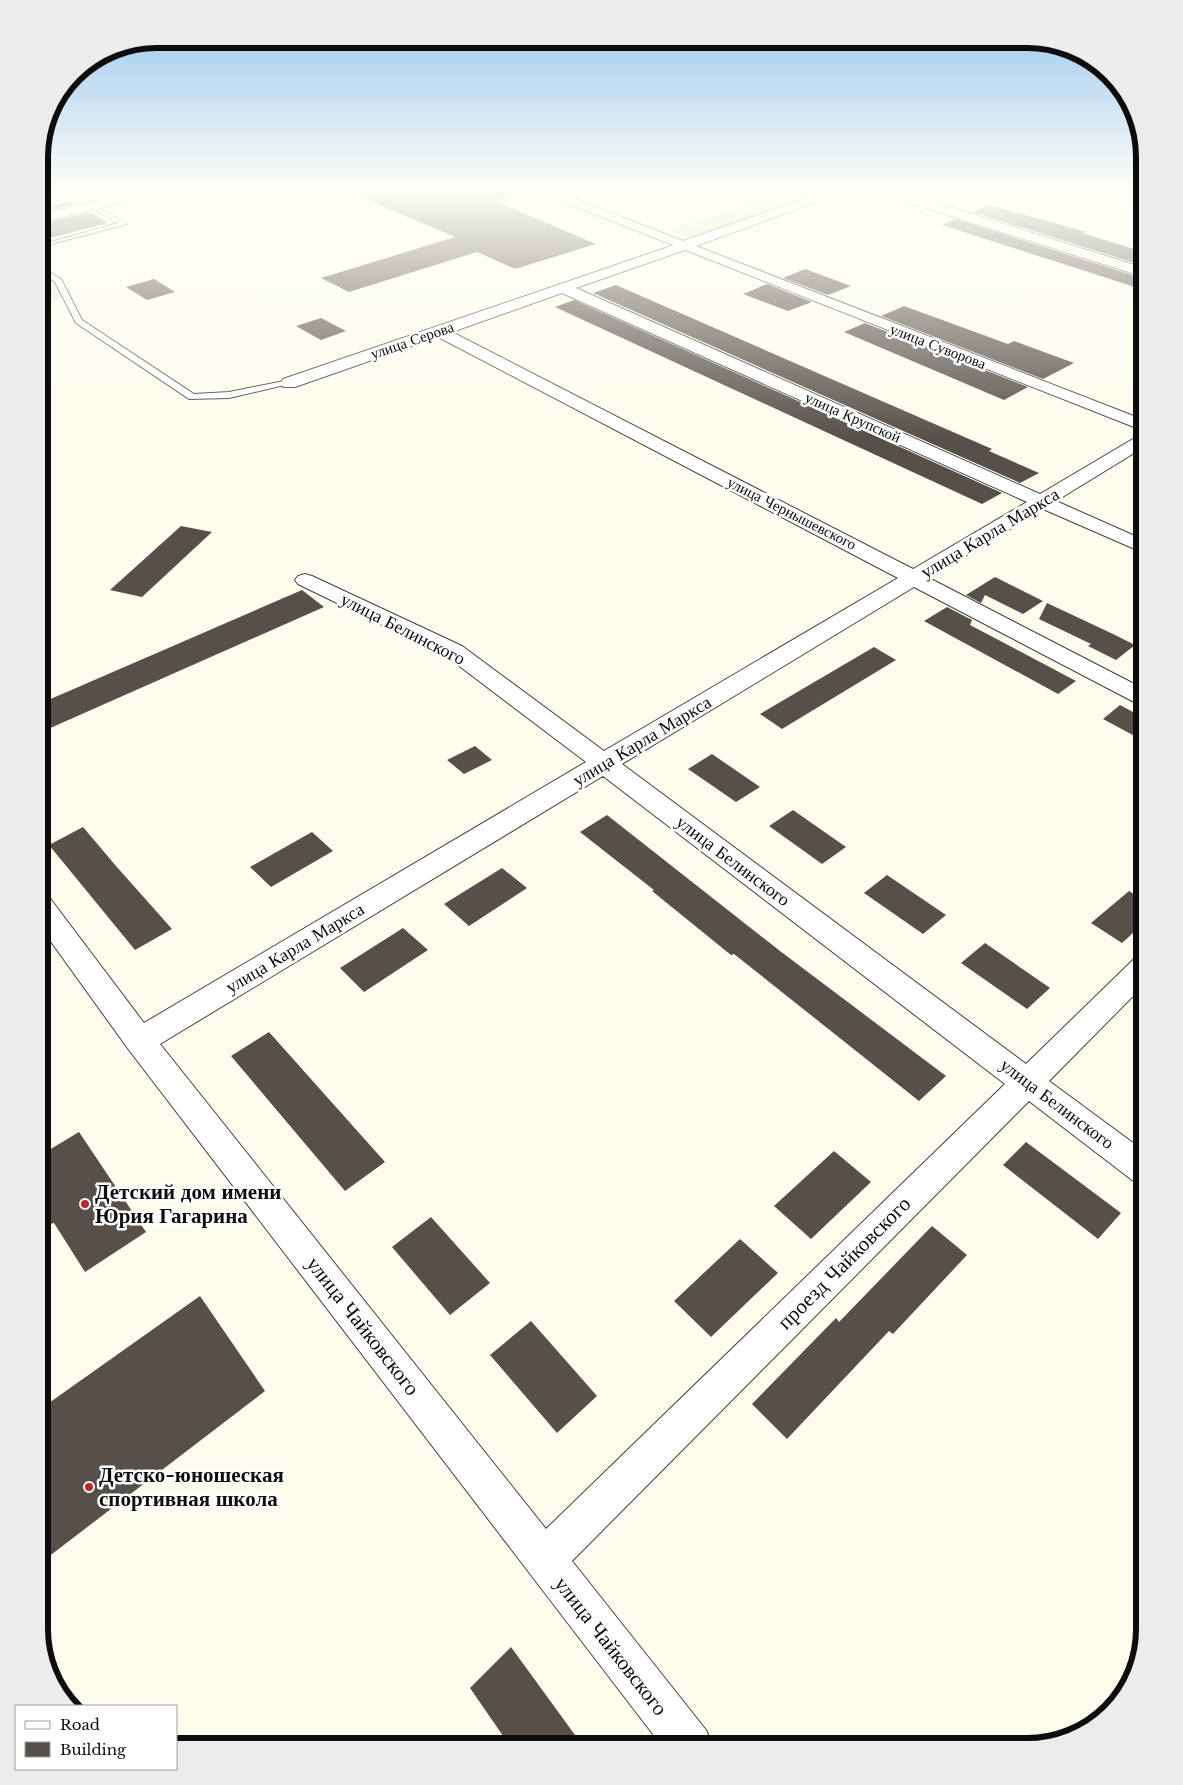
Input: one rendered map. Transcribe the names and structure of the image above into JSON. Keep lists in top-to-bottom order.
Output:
{
  "streets": {
    "street": [
      "улица Серова",
      "улица Суворова",
      "улица Крупской",
      "улица Чернышевского",
      "улица Карла Маркса",
      "улица Белинского",
      "проезд Чайковского",
      "улица Чайковского"
    ]
  },
  "crossings": [
    ["улица Серова", "улица Крупской"],
    ["улица Серова", "улица Чернышевского"],
    ["улица Крупской", "улица Карла Маркса"],
    ["улица Чернышевского", "улица Карла Маркса"],
    ["улица Карла Маркса", "улица Белинского"],
    ["улица Карла Маркса", "улица Чайковского"],
    ["улица Белинского", "проезд Чайковского"],
    ["проезд Чайковского", "улица Чайковского"]
  ],
  "places": ["Детский дом имени Юрия Гагарина", "Детско-юношеская спортивная школа"],
  "legend": ["Road", "Building"]
}
